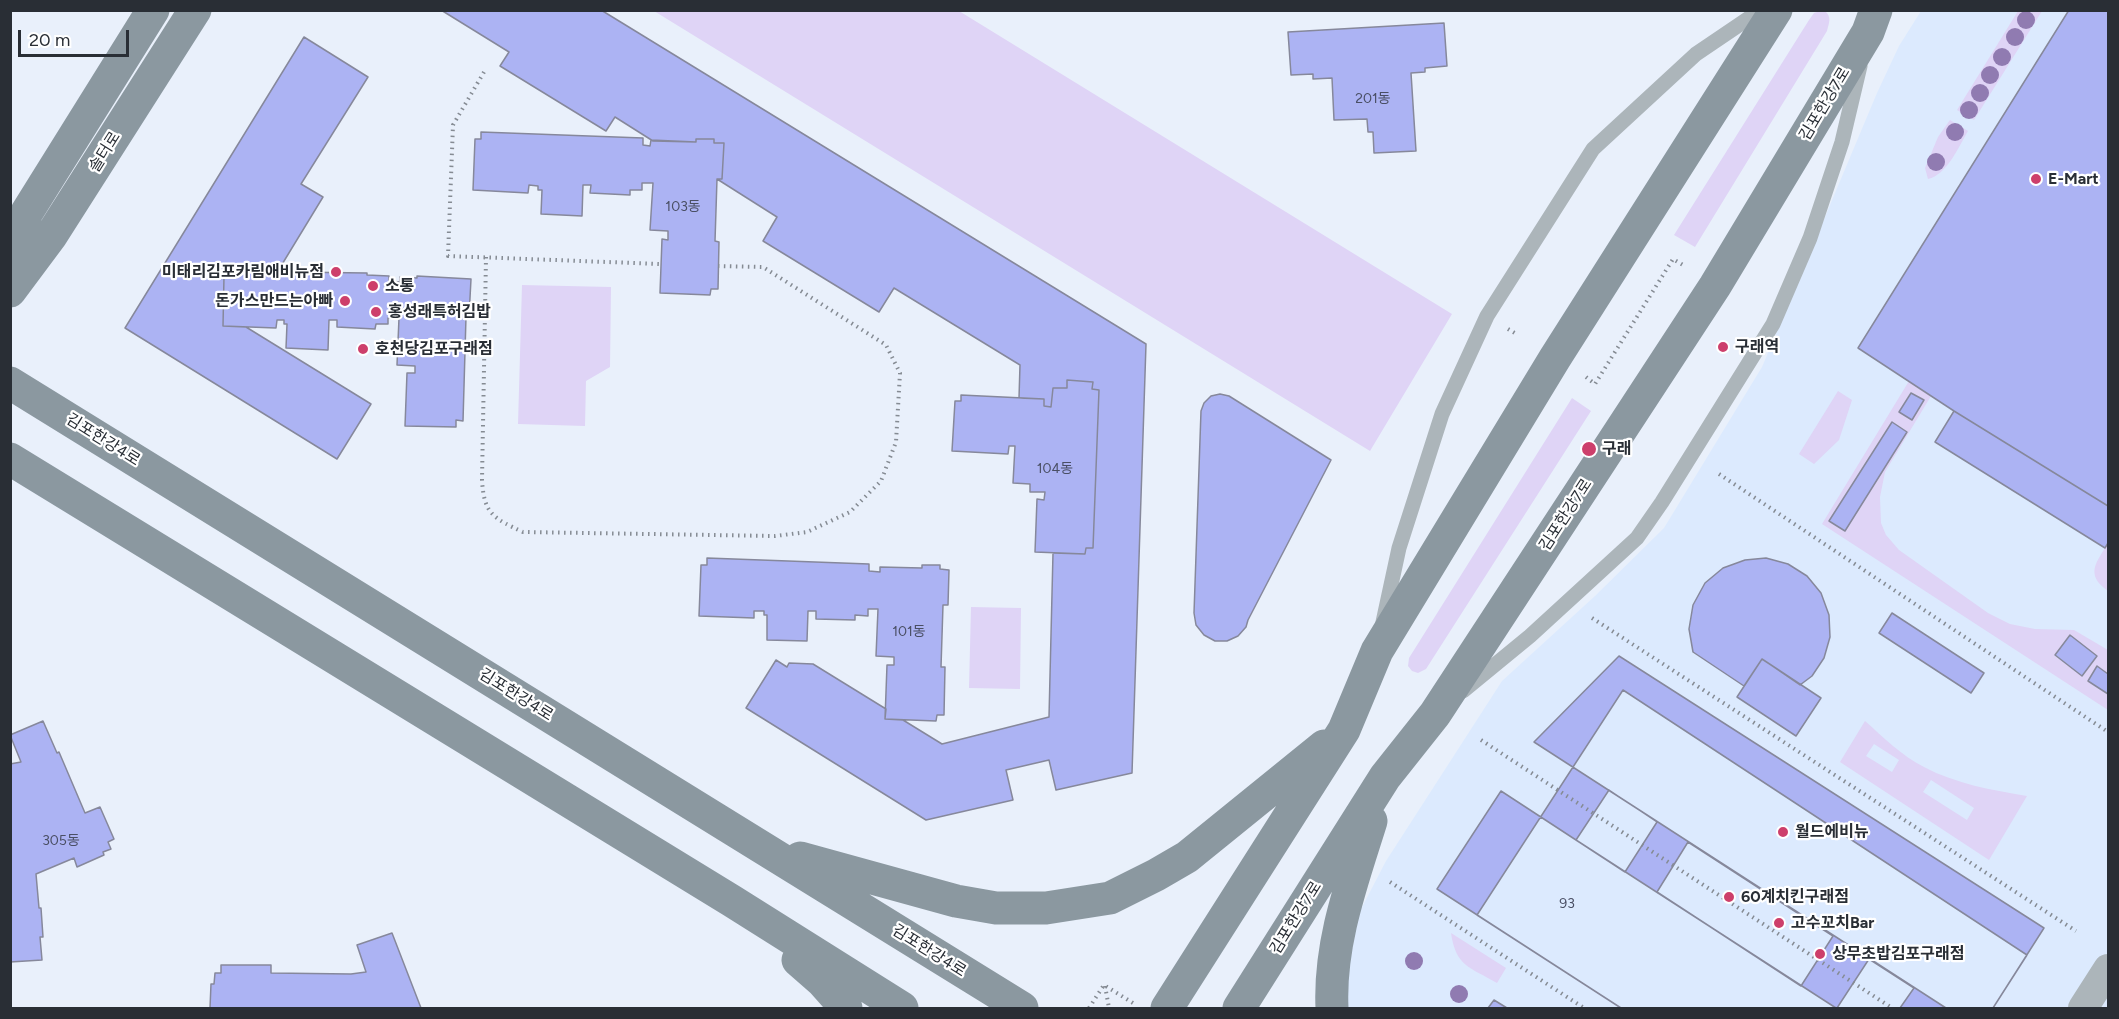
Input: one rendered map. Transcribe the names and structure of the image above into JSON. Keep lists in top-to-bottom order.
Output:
{
  "streets": {
    "street": ["김포한강7로", "솔터로", "김포한강4로"]
  },
  "places": [
    "E-Mart",
    "미태리김포카림애비뉴점",
    "소통",
    "돈가스만드는아빠",
    "홍성래특허김밥",
    "구래역",
    "호천당김포구래점",
    "구래",
    "월드에비뉴",
    "60계치킨구래점",
    "고수꼬치Bar",
    "상무초밥김포구래점"
  ],
  "house_numbers": [
    "201동",
    "103동",
    "104동",
    "101동",
    "305동",
    "93"
  ],
  "scale_bar": "20 m"
}
